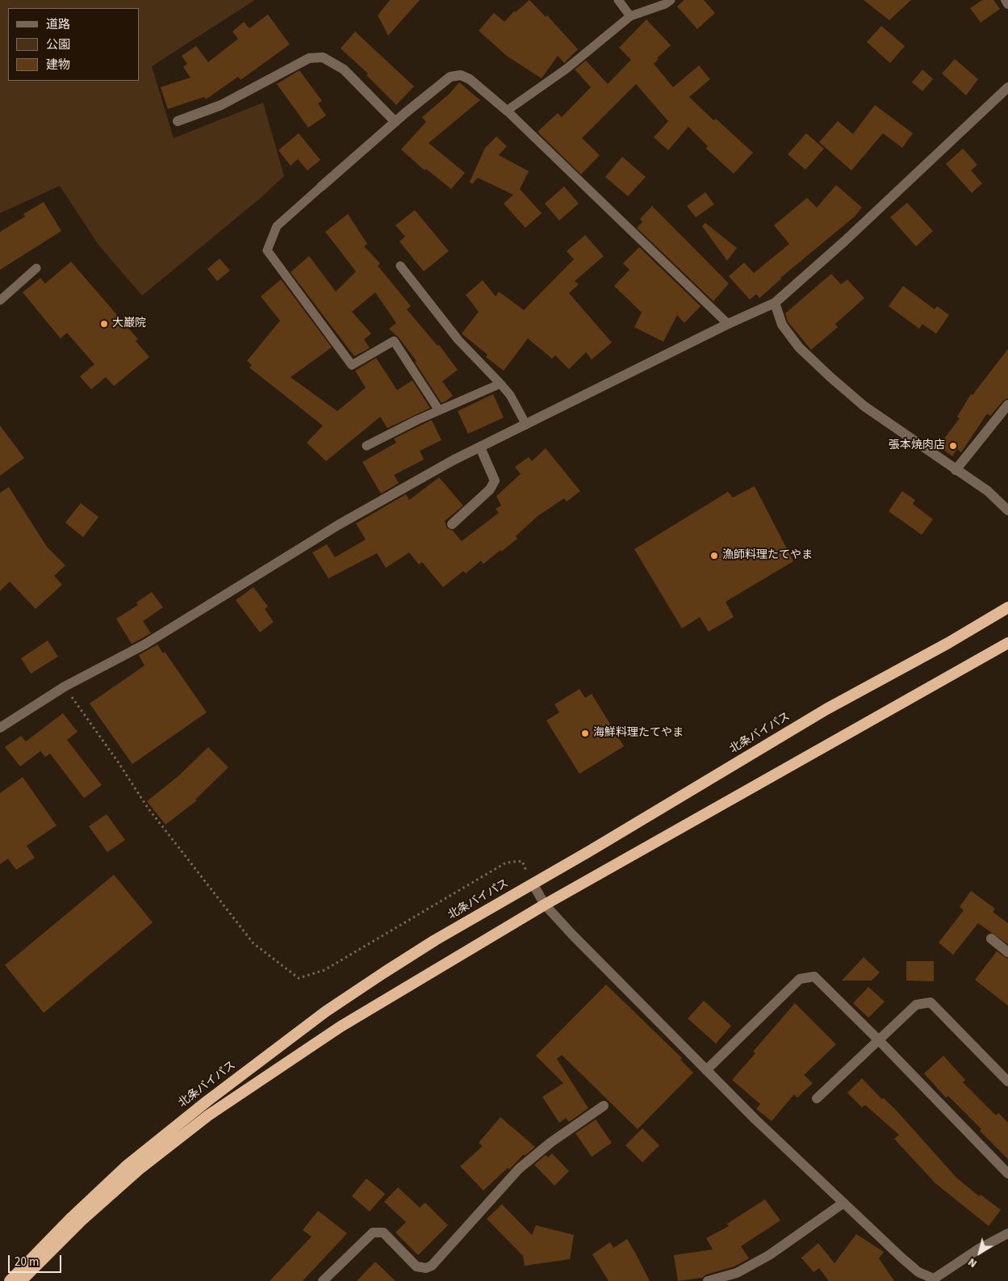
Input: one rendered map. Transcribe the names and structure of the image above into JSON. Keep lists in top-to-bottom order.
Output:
{
  "streets": {
    "highway": ["北条バイパス"]
  },
  "places": [
    "大巌院",
    "張本焼肉店",
    "漁師料理たてやま",
    "海鮮料理たてやま"
  ],
  "legend": ["道路", "公園", "建物"],
  "scale_bar": "20 m",
  "north": "bottom left"
}
